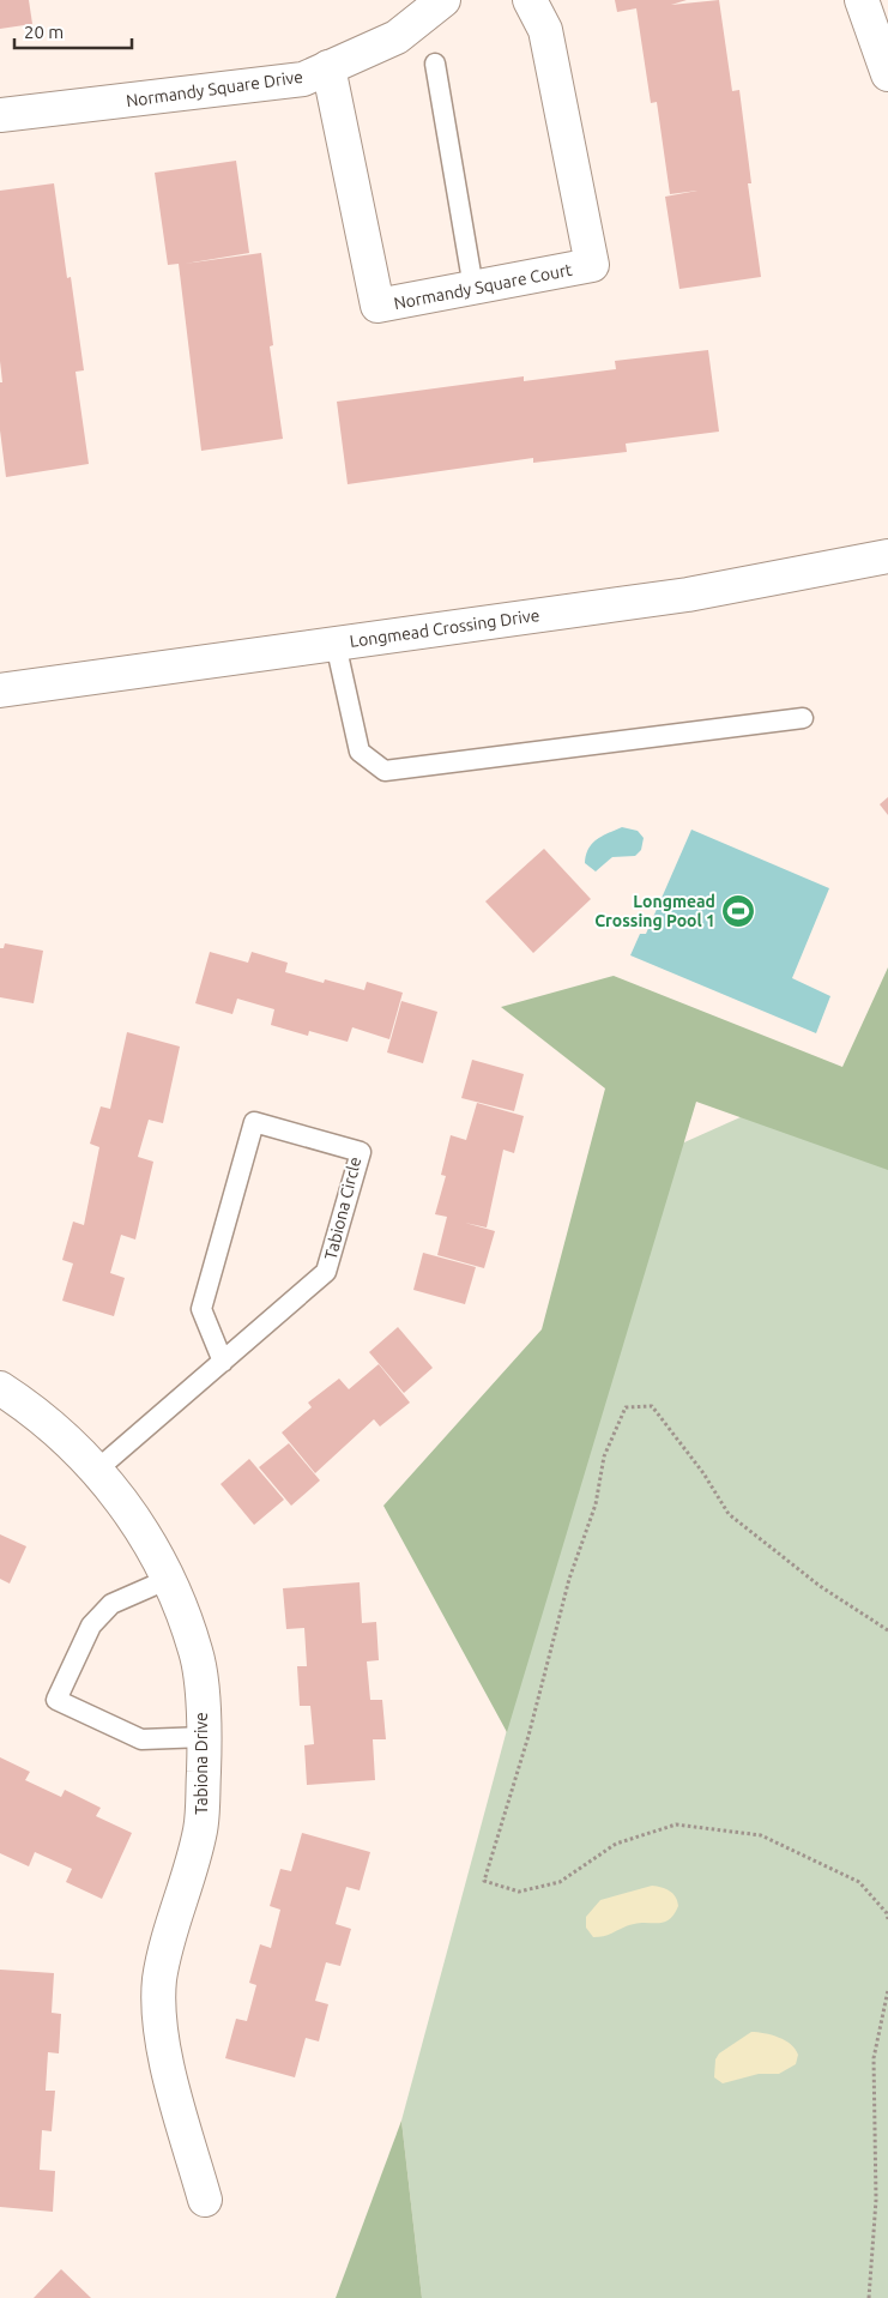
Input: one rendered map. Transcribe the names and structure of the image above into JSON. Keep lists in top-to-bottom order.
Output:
{
  "streets": {
    "street": [
      "Normandy Square Drive",
      "Normandy Square Court",
      "Longmead Crossing Drive",
      "Tabiona Drive"
    ],
    "lane": ["Tabiona Circle"]
  },
  "crossings": [
    ["Normandy Square Drive", "Normandy Square Court"],
    ["Tabiona Circle", "Tabiona Drive"]
  ],
  "places": {
    "sports": ["Longmead Crossing Pool 1"]
  },
  "scale_bar": "20 m"
}
